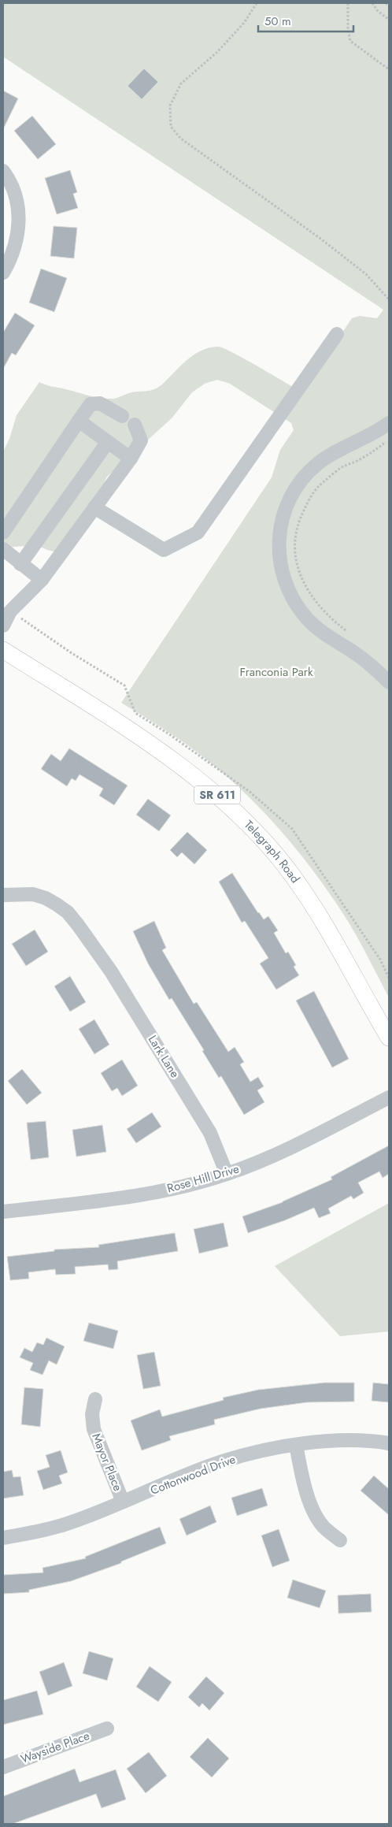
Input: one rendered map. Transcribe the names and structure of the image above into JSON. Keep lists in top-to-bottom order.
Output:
{
  "streets": {
    "main road": ["SR 611", "Telegraph Road"],
    "street": [
      "Lark Lane",
      "Rose Hill Drive",
      "Mayor Place",
      "Cottonwood Drive",
      "Wayside Place"
    ]
  },
  "crossings": [
    ["Lark Lane", "Rose Hill Drive"],
    ["Mayor Place", "Cottonwood Drive"]
  ],
  "parks": ["Franconia Park"],
  "scale_bar": "50 m"
}
